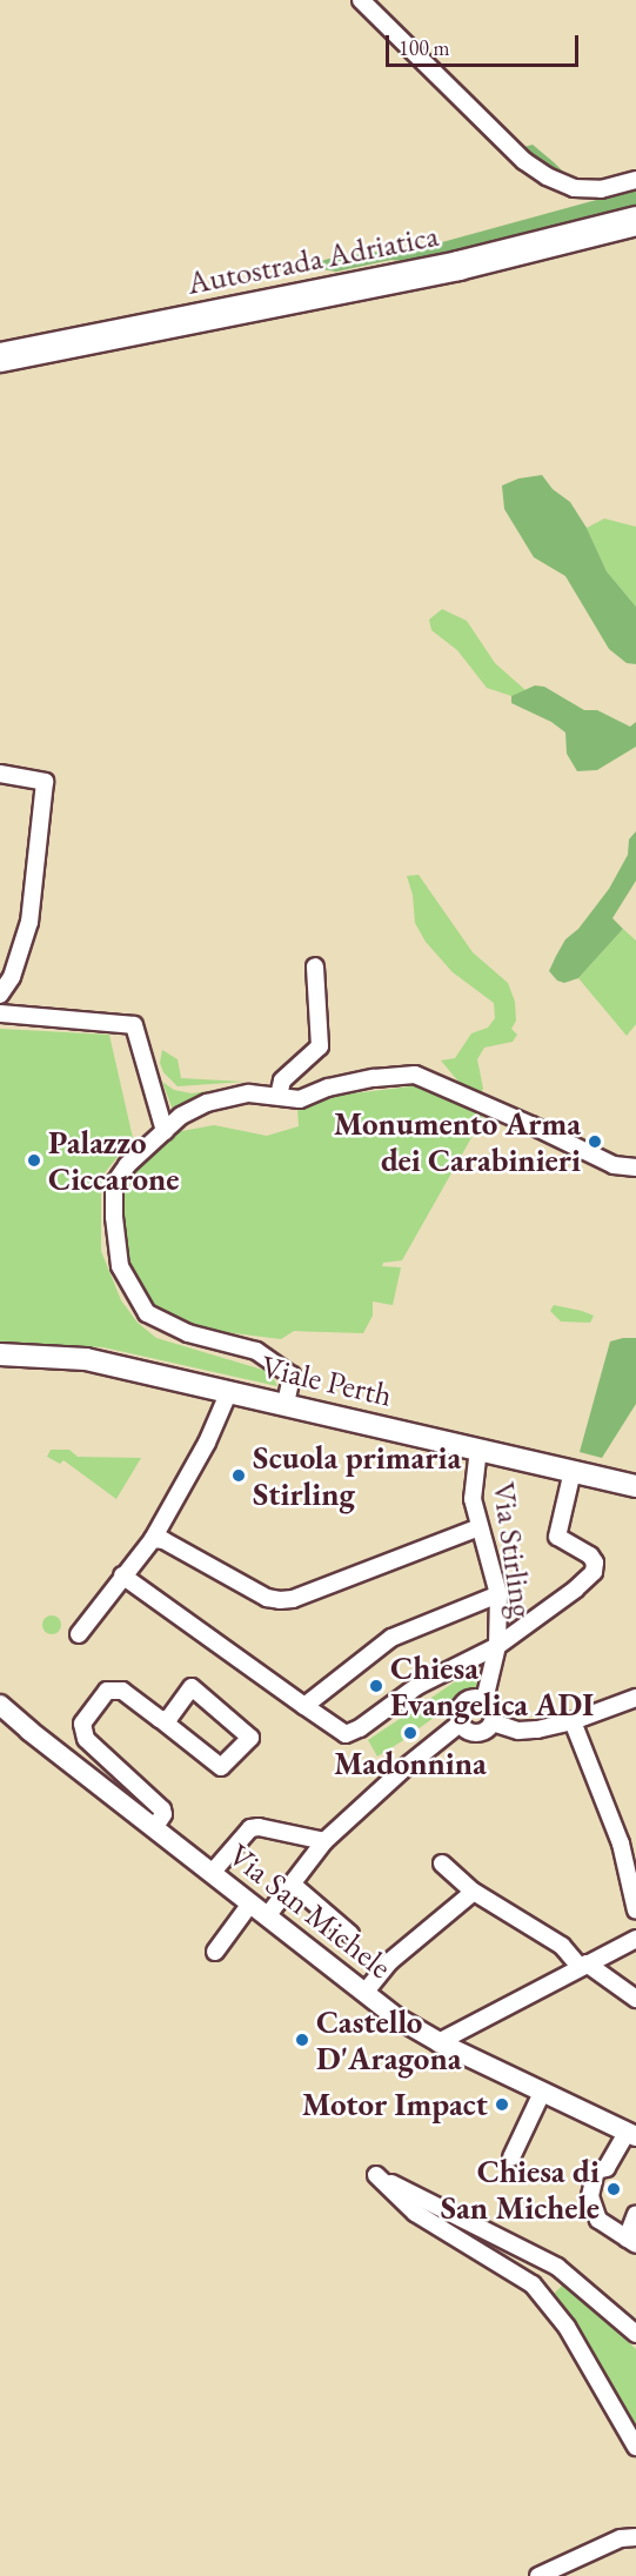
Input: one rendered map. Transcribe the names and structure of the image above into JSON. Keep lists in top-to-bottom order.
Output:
{
  "streets": {
    "highway": ["Autostrada Adriatica"],
    "main road": ["Viale Perth"],
    "street": ["Via Stirling", "Via San Michele"]
  },
  "crossings": [
    ["Viale Perth", "Via Stirling"]
  ],
  "places": [
    "Monumento Arma dei Carabinieri",
    "Palazzo Ciccarone",
    "Scuola primaria Stirling",
    "Chiesa Evangelica ADI",
    "Madonnina",
    "Castello D'Aragona",
    "Motor Impact",
    "Chiesa di San Michele"
  ],
  "scale_bar": "100 m"
}
